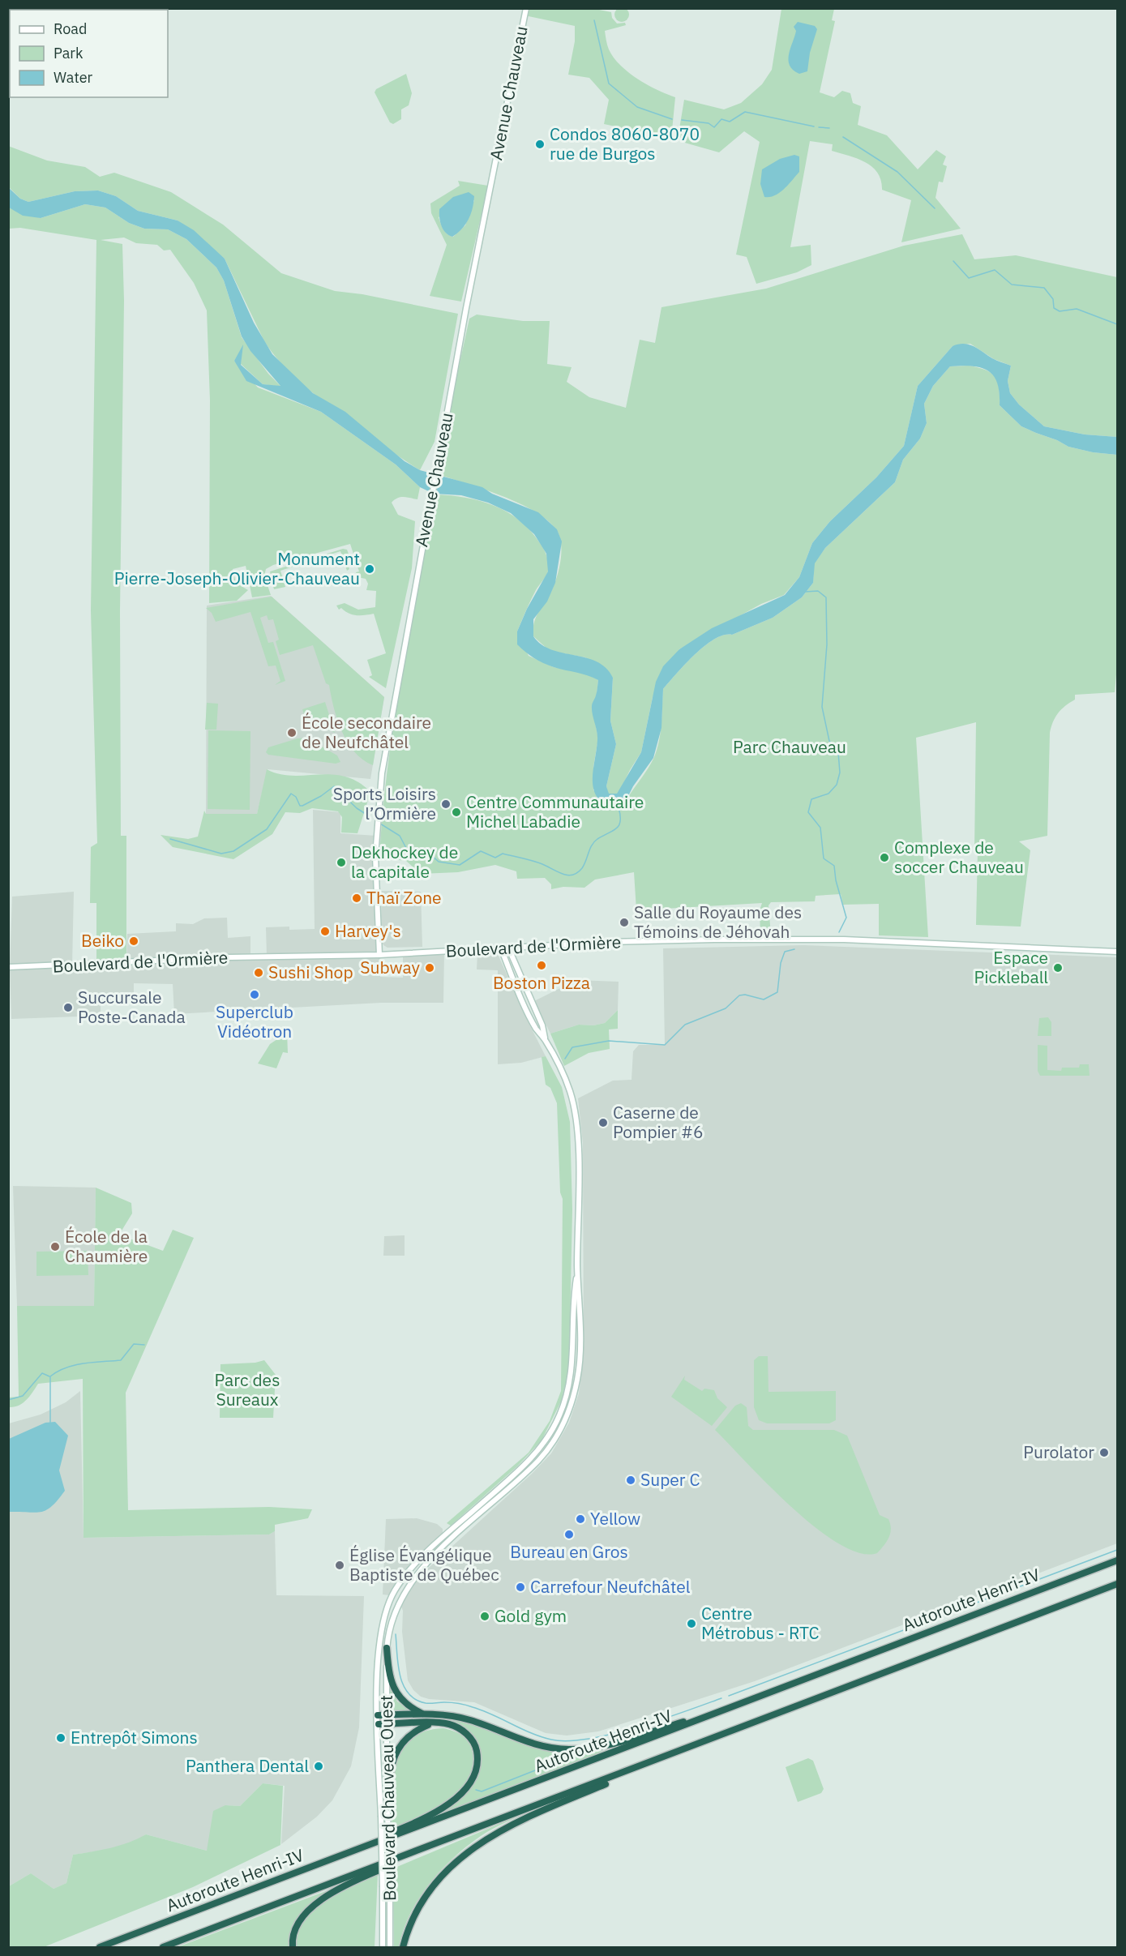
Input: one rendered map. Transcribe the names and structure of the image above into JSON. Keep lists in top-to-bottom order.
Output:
{
  "streets": {
    "highway": ["Autoroute Henri-IV"],
    "main road": ["Avenue Chauveau", "Boulevard de l'Ormière", "Boulevard Chauveau Ouest"]
  },
  "crossings": [
    ["Avenue Chauveau", "Boulevard de l'Ormière"]
  ],
  "parks": ["Parc Chauveau", "Parc des Sureaux"],
  "places": [
    "Condos 8060-8070 rue de Burgos",
    "Monument Pierre-Joseph-Olivier-Chauveau",
    "École secondaire de Neufchâtel",
    "Sports Loisirs l’Ormière",
    "Centre Communautaire Michel Labadie",
    "Complexe de soccer Chauveau",
    "Dekhockey de la capitale",
    "Thaï Zone",
    "Salle du Royaume des Témoins de Jéhovah",
    "Harvey's",
    "Beiko",
    "Boston Pizza",
    "Subway",
    "Espace Pickleball",
    "Sushi Shop",
    "Superclub Vidéotron",
    "Succursale Poste-Canada",
    "Caserne de Pompier #6",
    "École de la Chaumière",
    "Purolator",
    "Super C",
    "Yellow",
    "Bureau en Gros",
    "Église Évangélique Baptiste de Québec",
    "Carrefour Neufchâtel",
    "Gold gym",
    "Centre Métrobus - RTC",
    "Entrepôt Simons",
    "Panthera Dental"
  ],
  "legend": ["Road", "Park", "Water"]
}
